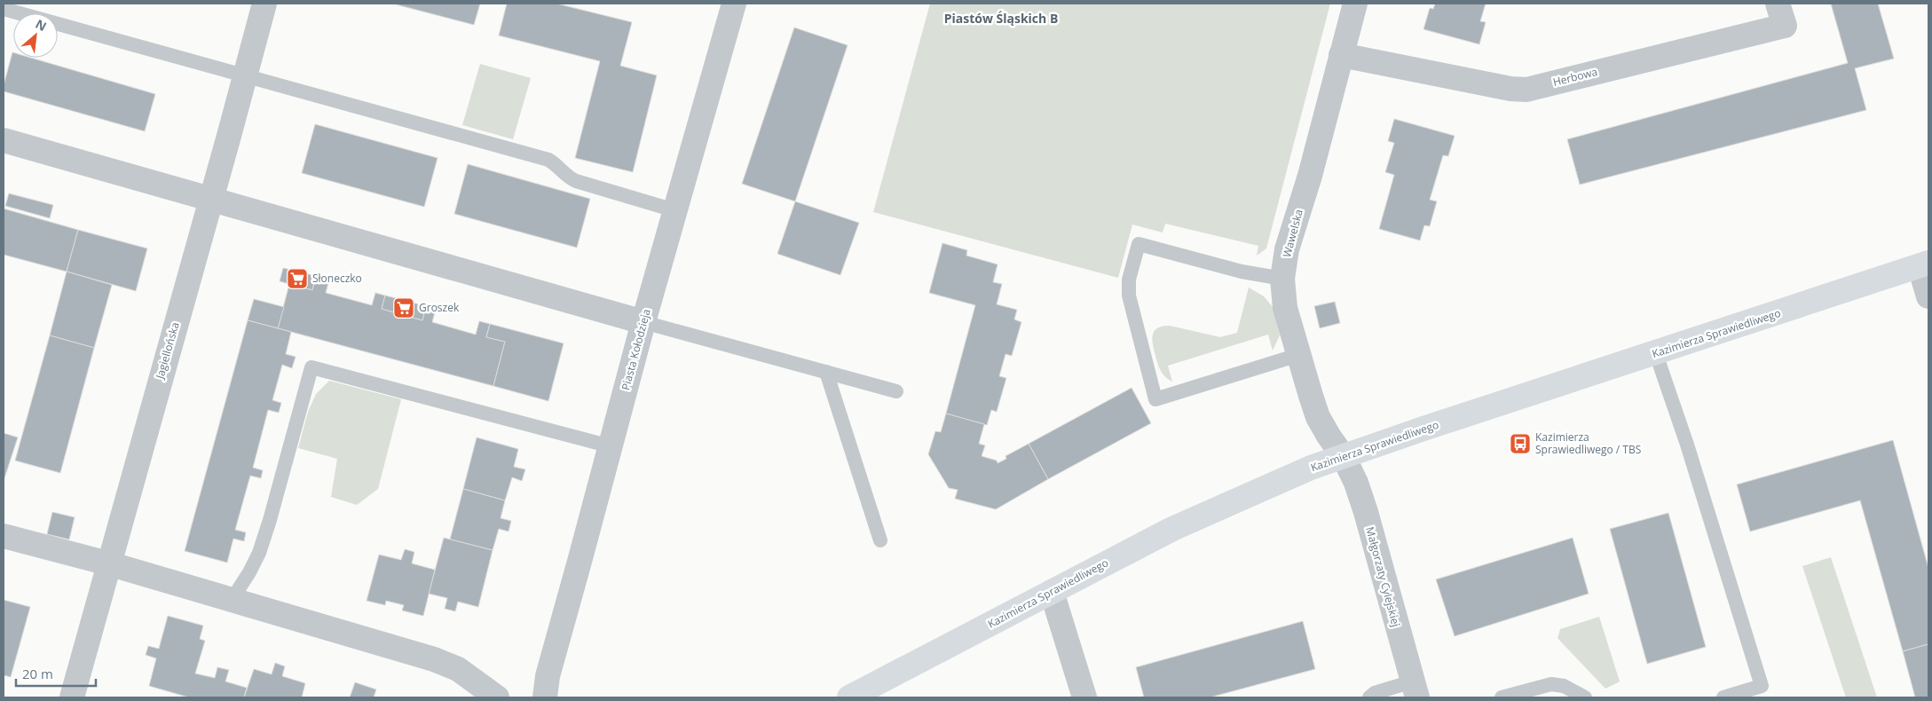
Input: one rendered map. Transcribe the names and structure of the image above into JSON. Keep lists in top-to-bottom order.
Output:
{
  "streets": {
    "street": [
      "Herbowa",
      "Wawelska",
      "Kazimierza Sprawiedliwego",
      "Piasta Kołodzieja",
      "Jagiellońska",
      "Małgorzaty Cylejskiej"
    ]
  },
  "crossings": [
    ["Herbowa", "Wawelska"],
    ["Wawelska", "Kazimierza Sprawiedliwego"],
    ["Wawelska", "Małgorzaty Cylejskiej"],
    ["Kazimierza Sprawiedliwego", "Małgorzaty Cylejskiej"]
  ],
  "districts": ["Piastów Śląskich B"],
  "places": {
    "supermarket": ["Słoneczko", "Groszek"],
    "bus stop": ["Kazimierza Sprawiedliwego / TBS"]
  },
  "scale_bar": "20 m",
  "north": "top right"
}
